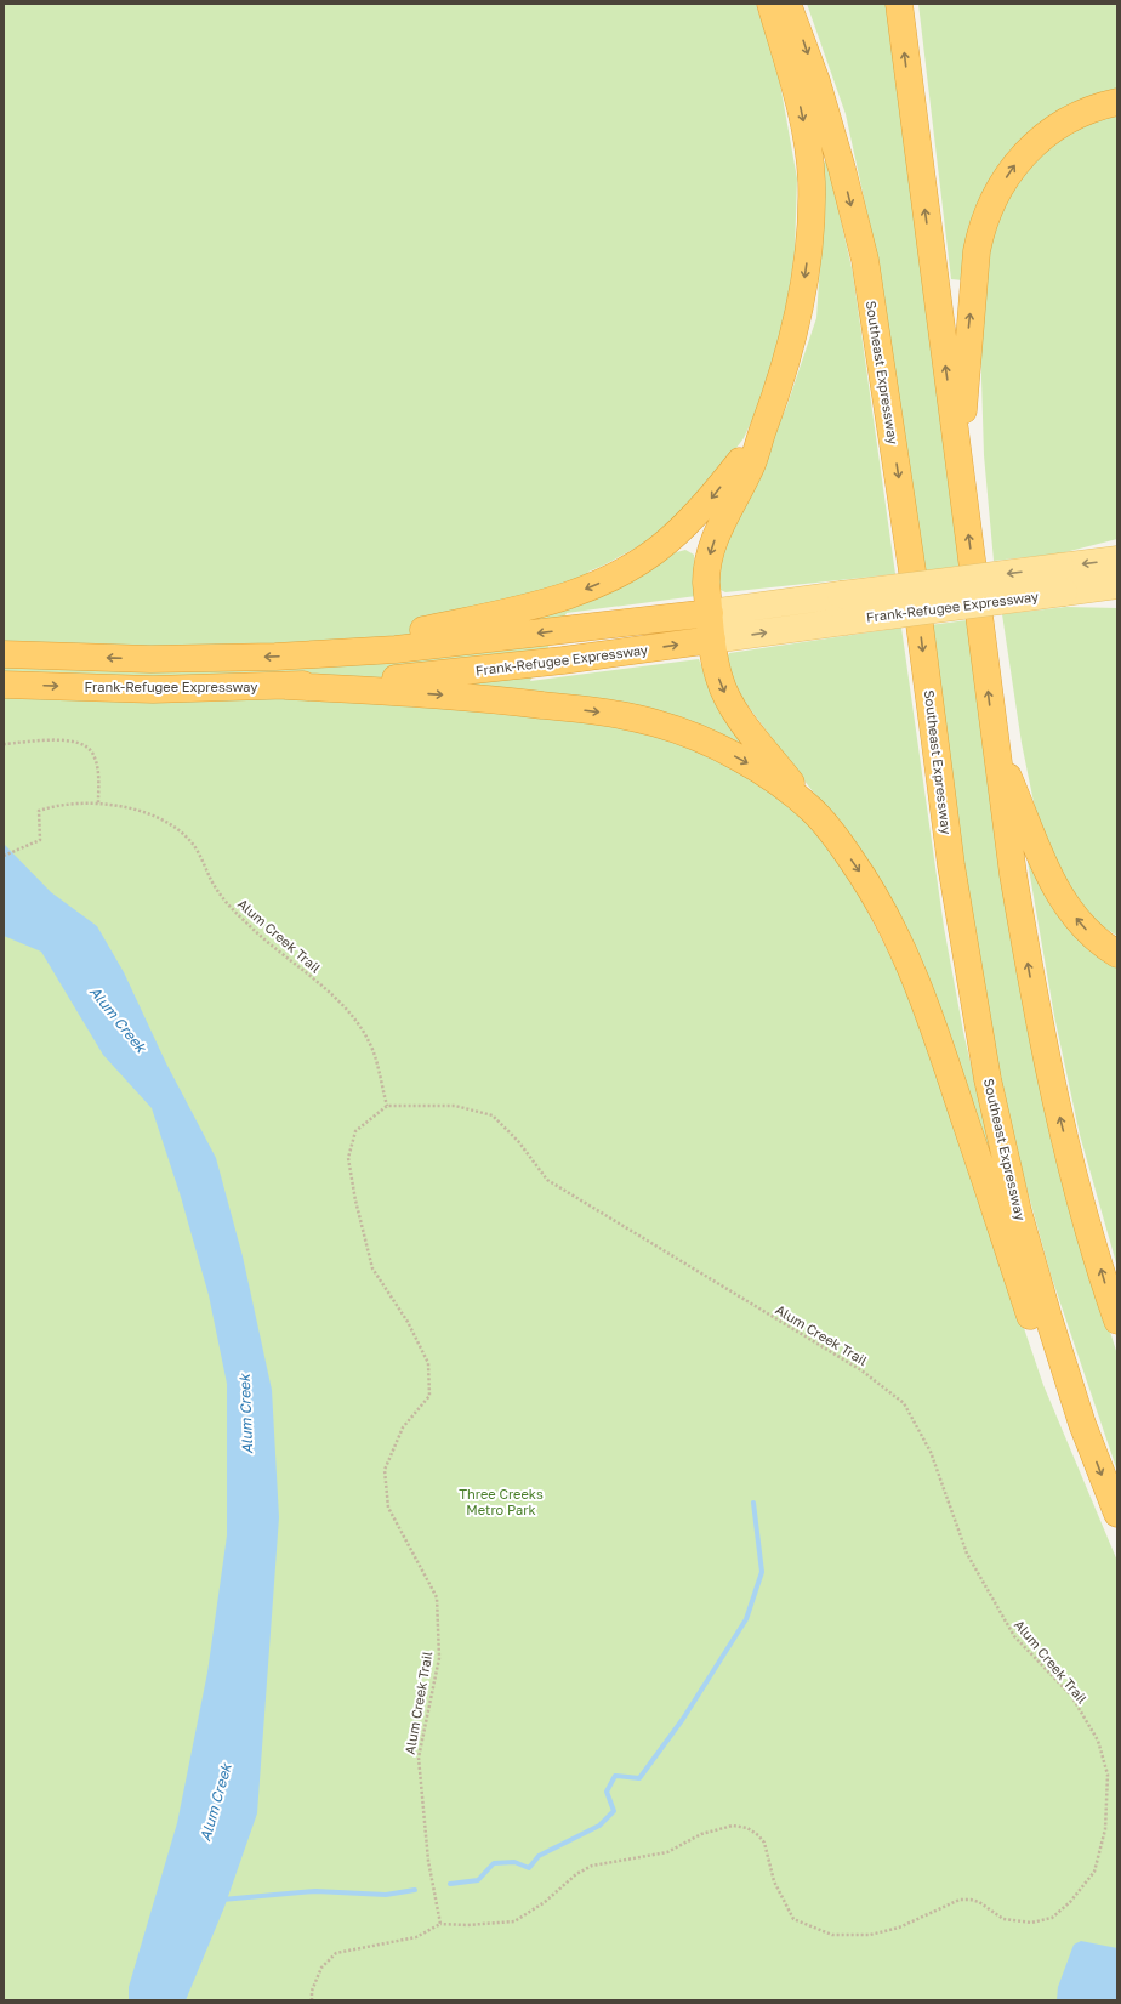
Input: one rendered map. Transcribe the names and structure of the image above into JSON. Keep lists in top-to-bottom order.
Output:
{
  "streets": {
    "highway": ["Southeast Expressway", "Frank-Refugee Expressway"],
    "path": ["Alum Creek Trail"]
  },
  "water": ["Alum Creek"],
  "parks": ["Three Creeks Metro Park"]
}
